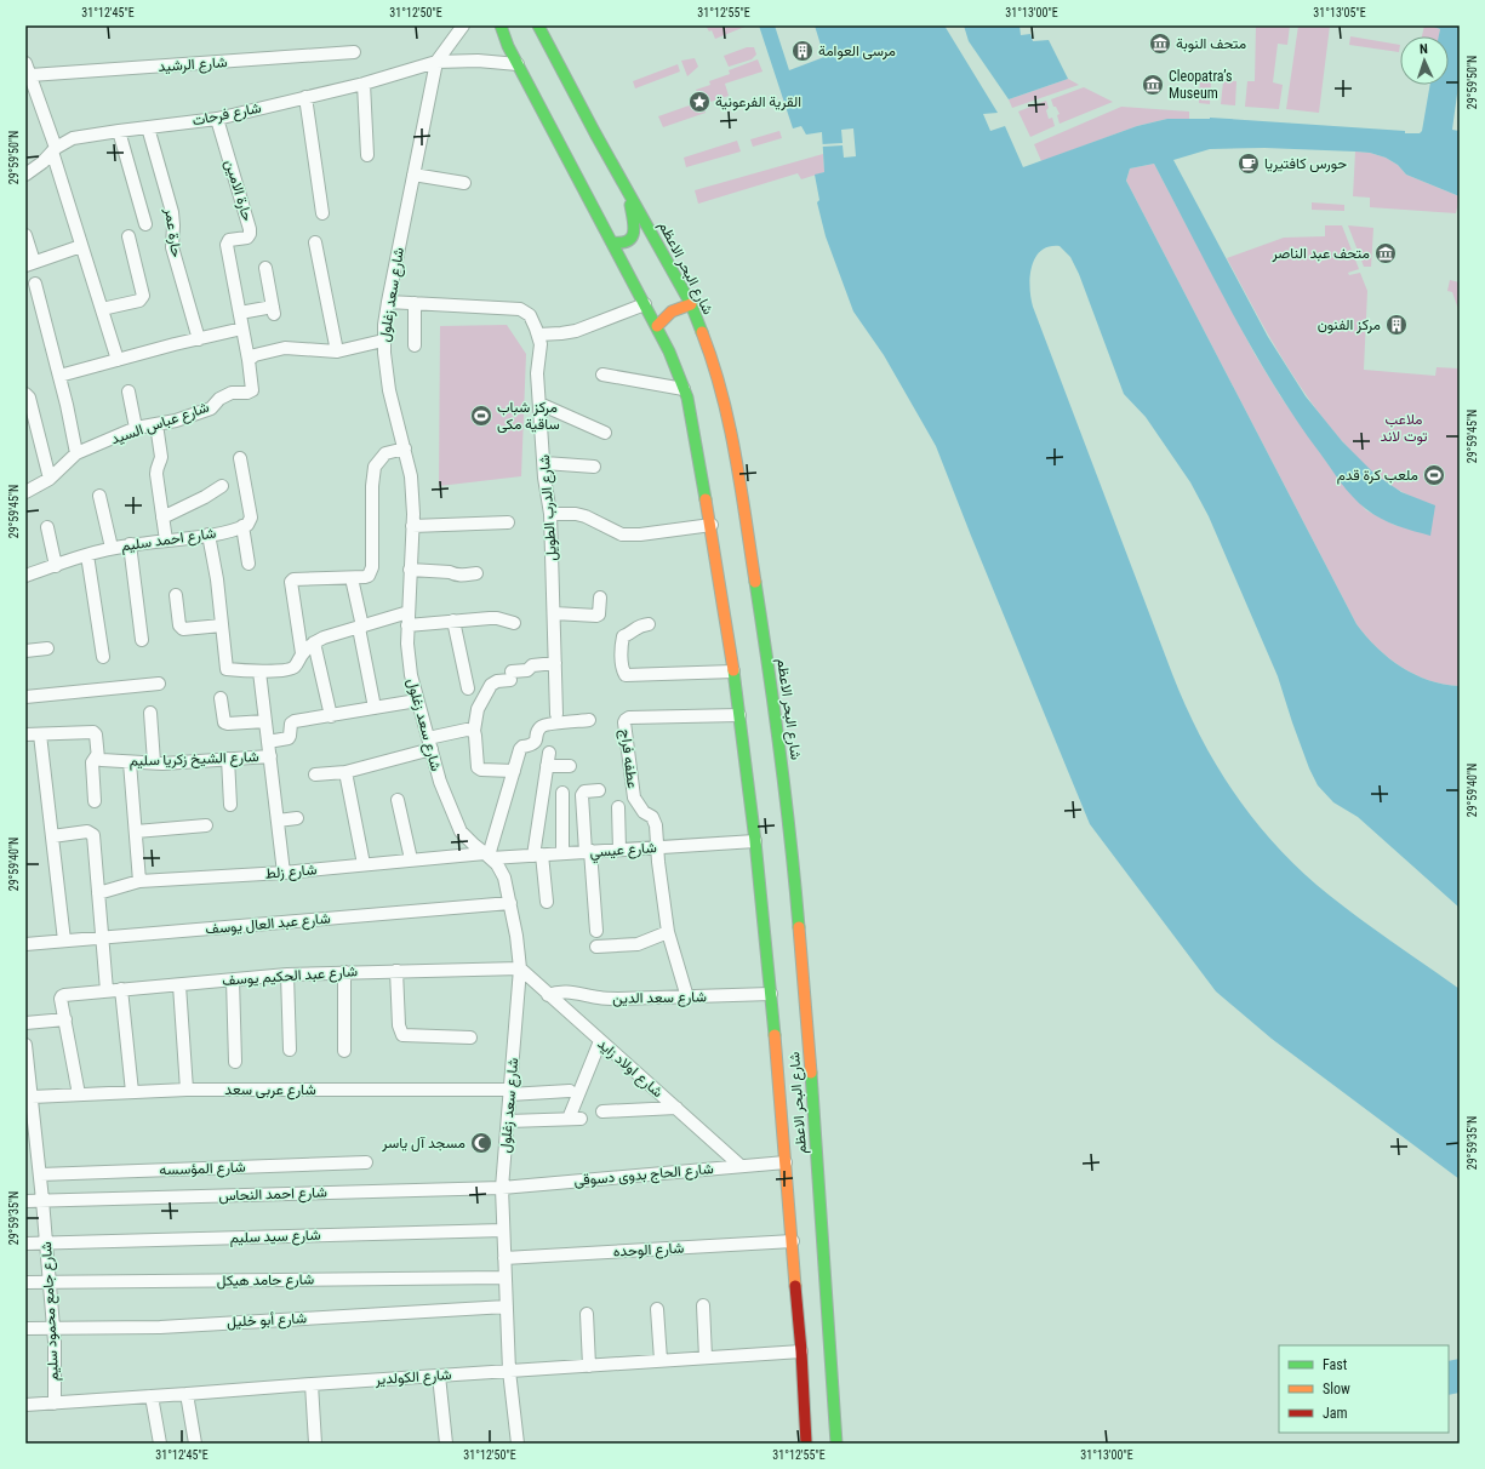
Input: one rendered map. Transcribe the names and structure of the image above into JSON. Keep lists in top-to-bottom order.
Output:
{
  "streets": {
    "main road": ["شارع البحر الاعظم"],
    "street": [
      "شارع الرشيد",
      "شارع فرحات",
      "حارة الامين",
      "حارة عمر",
      "شارع سعد زغلول",
      "شارع عباس السيد",
      "شارع الدرب الطويل",
      "شارع احمد سليم",
      "شارع الشيخ زكريا سليم",
      "عطفه فراج",
      "شارع عيسي",
      "شارع زلط",
      "شارع عبد العال يوسف",
      "شارع عبد الحكيم يوسف",
      "شارع سعد الدين",
      "شارع اولاد زايد",
      "شارع عربى سعد",
      "شارع المؤسسه",
      "شارع الحاج بدوى دسوقى",
      "شارع احمد النحاس",
      "شارع سيد سليم",
      "شارع الوحده",
      "شارع حامد هيكل",
      "شارع جامع محمود سليم",
      "شارع أبو خليل",
      "شارع الكولدير"
    ]
  },
  "crossings": [
    ["شارع فرحات", "حارة الامين"],
    ["شارع فرحات", "حارة عمر"],
    ["شارع فرحات", "شارع البحر الاعظم"],
    ["شارع فرحات", "شارع سعد زغلول"],
    ["حارة الامين", "شارع عباس السيد"],
    ["شارع البحر الاعظم", "عطفه فراج"],
    ["شارع البحر الاعظم", "شارع عيسي"],
    ["شارع البحر الاعظم", "شارع سعد الدين"],
    ["شارع البحر الاعظم", "شارع الحاج بدوى دسوقى"],
    ["شارع البحر الاعظم", "شارع الوحده"],
    ["شارع البحر الاعظم", "شارع الكولدير"],
    ["شارع سعد زغلول", "شارع عيسي"],
    ["شارع سعد زغلول", "شارع زلط"],
    ["شارع سعد زغلول", "شارع عبد العال يوسف"],
    ["شارع سعد زغلول", "شارع عبد الحكيم يوسف"],
    ["شارع سعد زغلول", "شارع اولاد زايد"],
    ["شارع سعد زغلول", "شارع عربى سعد"],
    ["شارع سعد زغلول", "شارع الحاج بدوى دسوقى"],
    ["شارع سعد زغلول", "شارع احمد النحاس"],
    ["شارع سعد زغلول", "شارع سيد سليم"],
    ["شارع سعد زغلول", "شارع الوحده"],
    ["شارع سعد زغلول", "شارع حامد هيكل"],
    ["شارع سعد زغلول", "شارع أبو خليل"],
    ["شارع سعد زغلول", "شارع الكولدير"],
    ["عطفه فراج", "شارع عيسي"],
    ["شارع عيسي", "شارع زلط"],
    ["شارع عبد الحكيم يوسف", "شارع اولاد زايد"],
    ["شارع سعد الدين", "شارع اولاد زايد"],
    ["شارع اولاد زايد", "شارع الحاج بدوى دسوقى"],
    ["شارع عربى سعد", "شارع جامع محمود سليم"],
    ["شارع المؤسسه", "شارع جامع محمود سليم"],
    ["شارع الحاج بدوى دسوقى", "شارع احمد النحاس"],
    ["شارع احمد النحاس", "شارع جامع محمود سليم"],
    ["شارع سيد سليم", "شارع جامع محمود سليم"],
    ["شارع حامد هيكل", "شارع جامع محمود سليم"],
    ["شارع جامع محمود سليم", "شارع أبو خليل"],
    ["شارع جامع محمود سليم", "شارع الكولدير"]
  ],
  "parks": ["ملاعب توت لاند"],
  "places": {
    "museum": ["متحف النوبة", "Cleopatra’s Museum", "متحف عبد الناصر"],
    "building": ["مرسى العوامة", "مركز الفنون"],
    "place": ["القرية الفرعونية"],
    "cafe": ["حورس كافتيريا"],
    "sports": ["مركز شباب ساقية مكى", "ملعب كرة قدم"],
    "mosque": ["مسجد آل ياسر"]
  },
  "legend": ["Fast", "Slow", "Jam"],
  "north": "top",
  "coordinates": [
    "31°12'45\"E",
    "31°12'50\"E",
    "31°12'55\"E",
    "31°13'00\"E",
    "31°13'05\"E",
    "29°59'50\"N",
    "29°59'45\"N",
    "29°59'40\"N",
    "29°59'35\"N"
  ]
}
